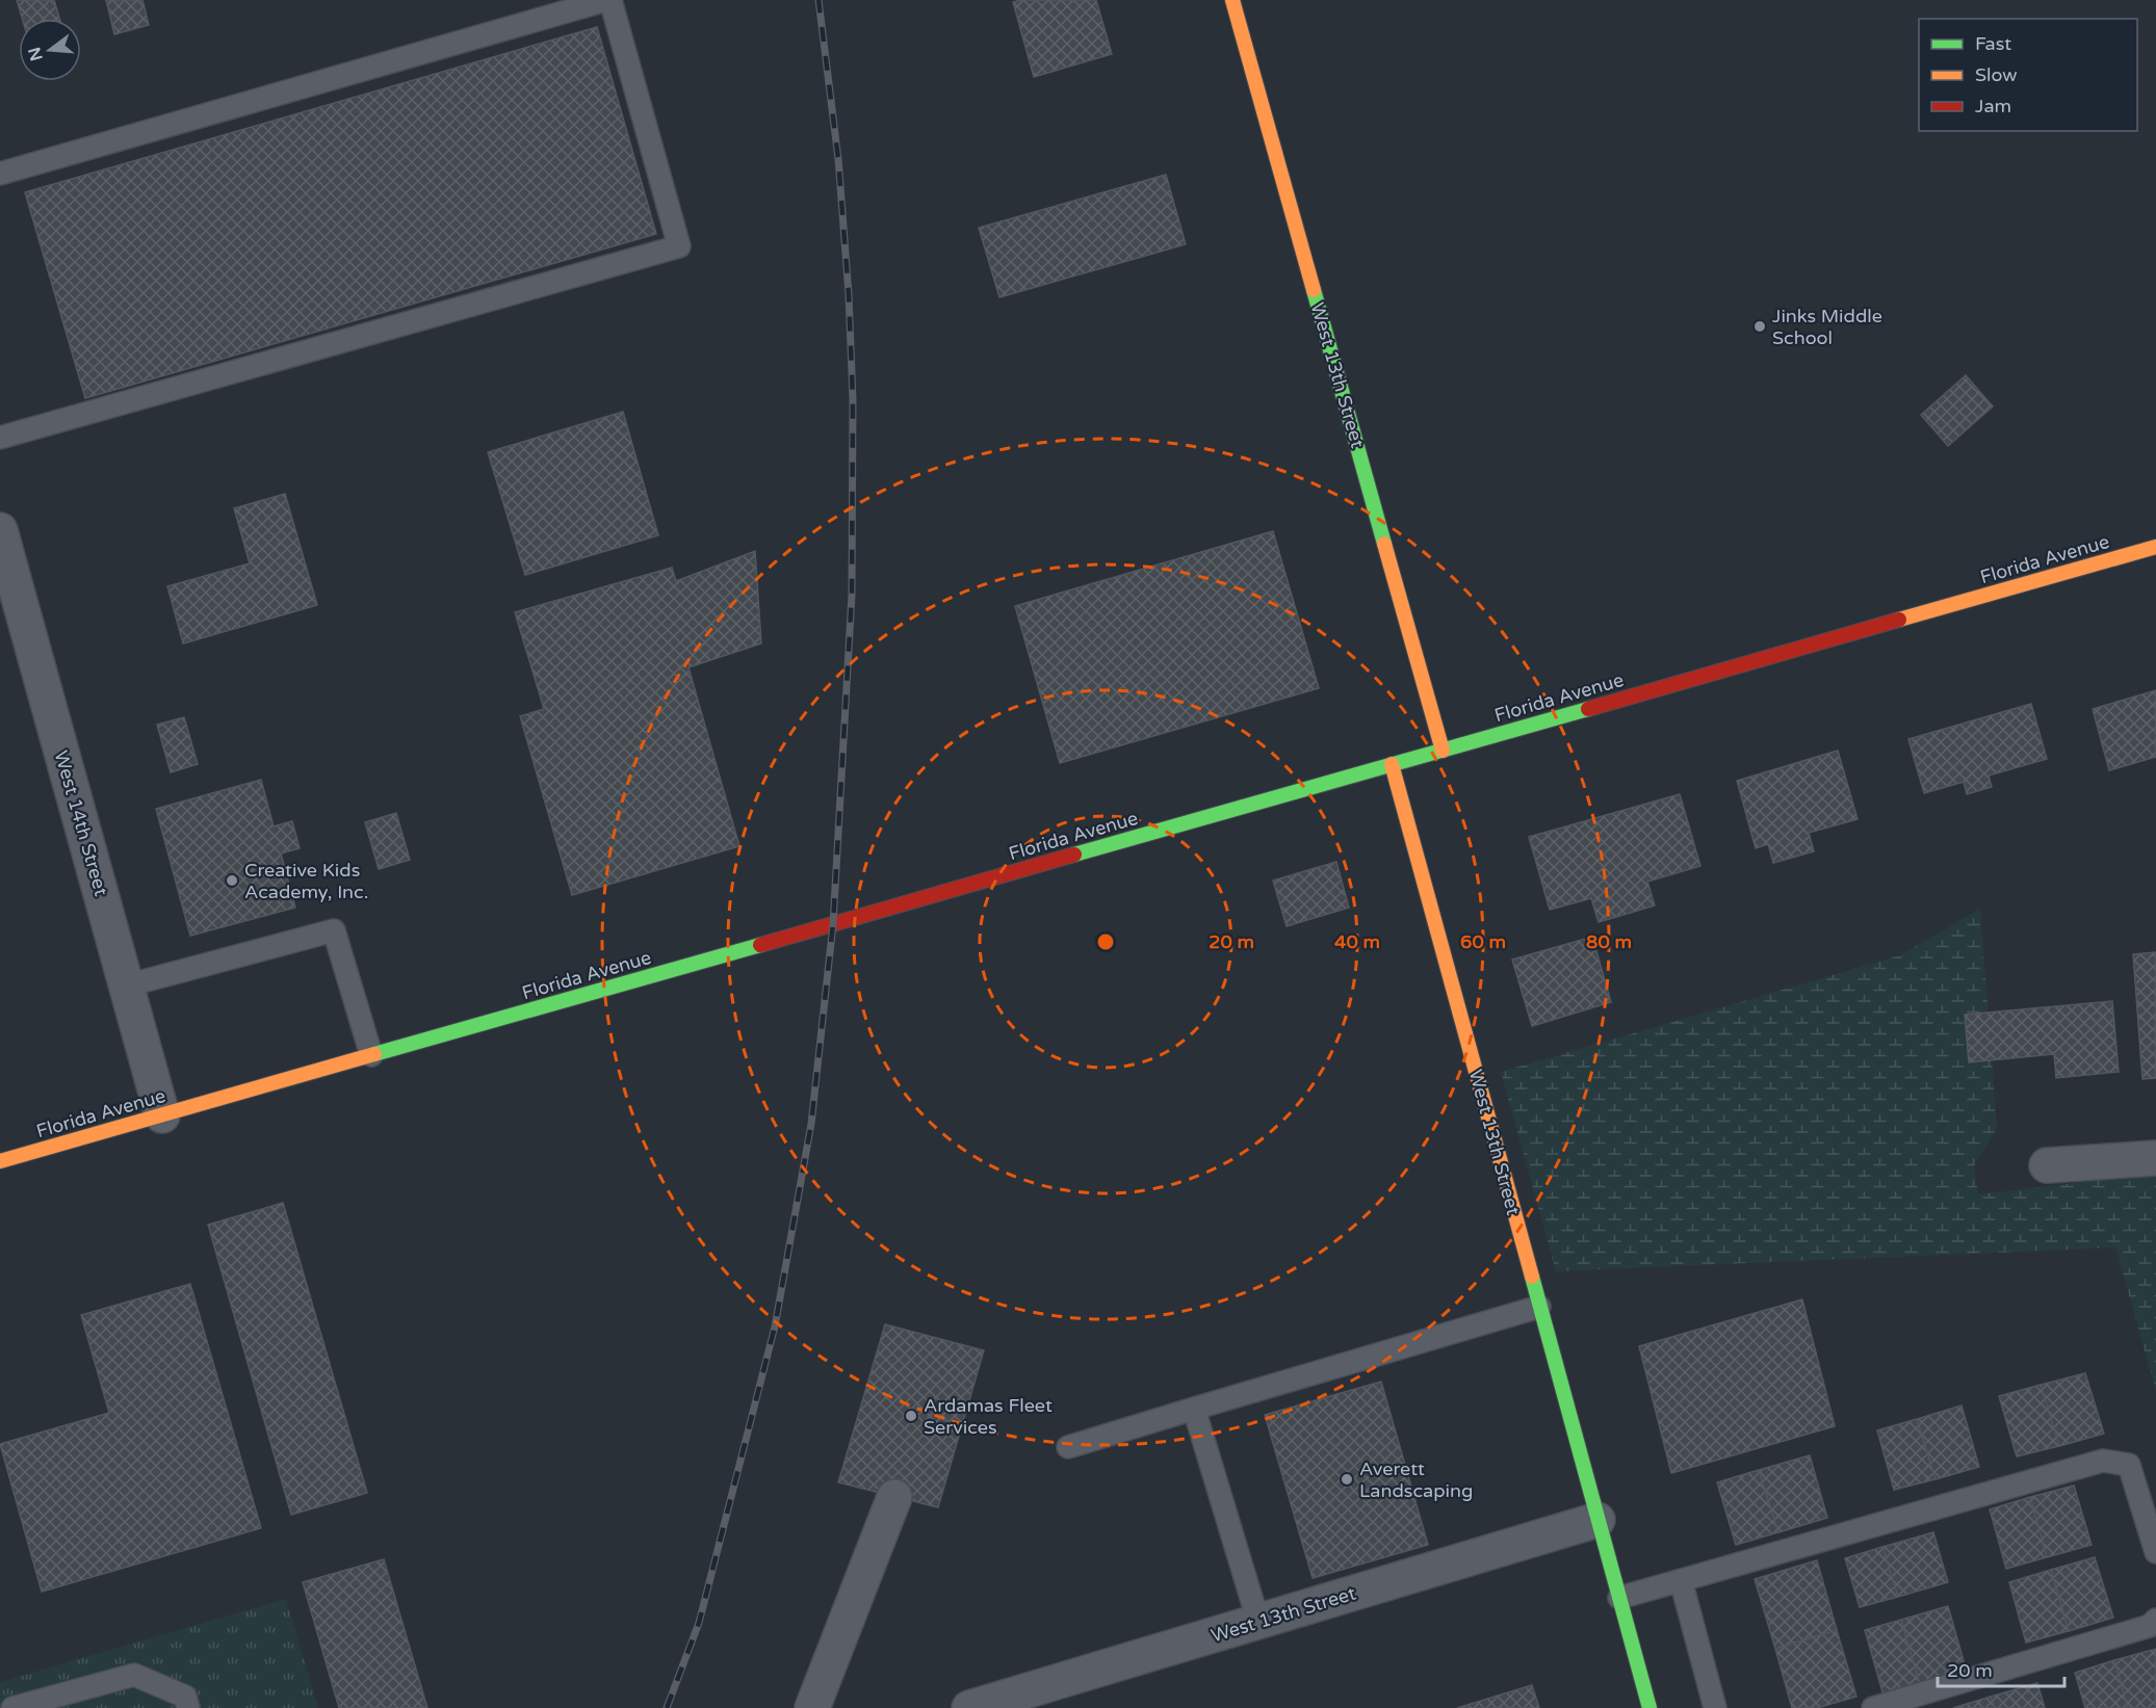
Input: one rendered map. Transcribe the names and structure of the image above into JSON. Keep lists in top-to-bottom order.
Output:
{
  "streets": {
    "street": ["West 13th Street", "Florida Avenue", "West 14th Street"]
  },
  "crossings": [
    ["West 13th Street", "Florida Avenue"],
    ["Florida Avenue", "West 14th Street"]
  ],
  "places": [
    "Jinks Middle School",
    "Creative Kids Academy, Inc.",
    "Ardamas Fleet Services",
    "Averett Landscaping"
  ],
  "legend": ["Fast", "Slow", "Jam"],
  "scale_bar": "20 m",
  "north": "left",
  "rings": [
    "20 m",
    "40 m",
    "60 m",
    "80 m"
  ]
}
